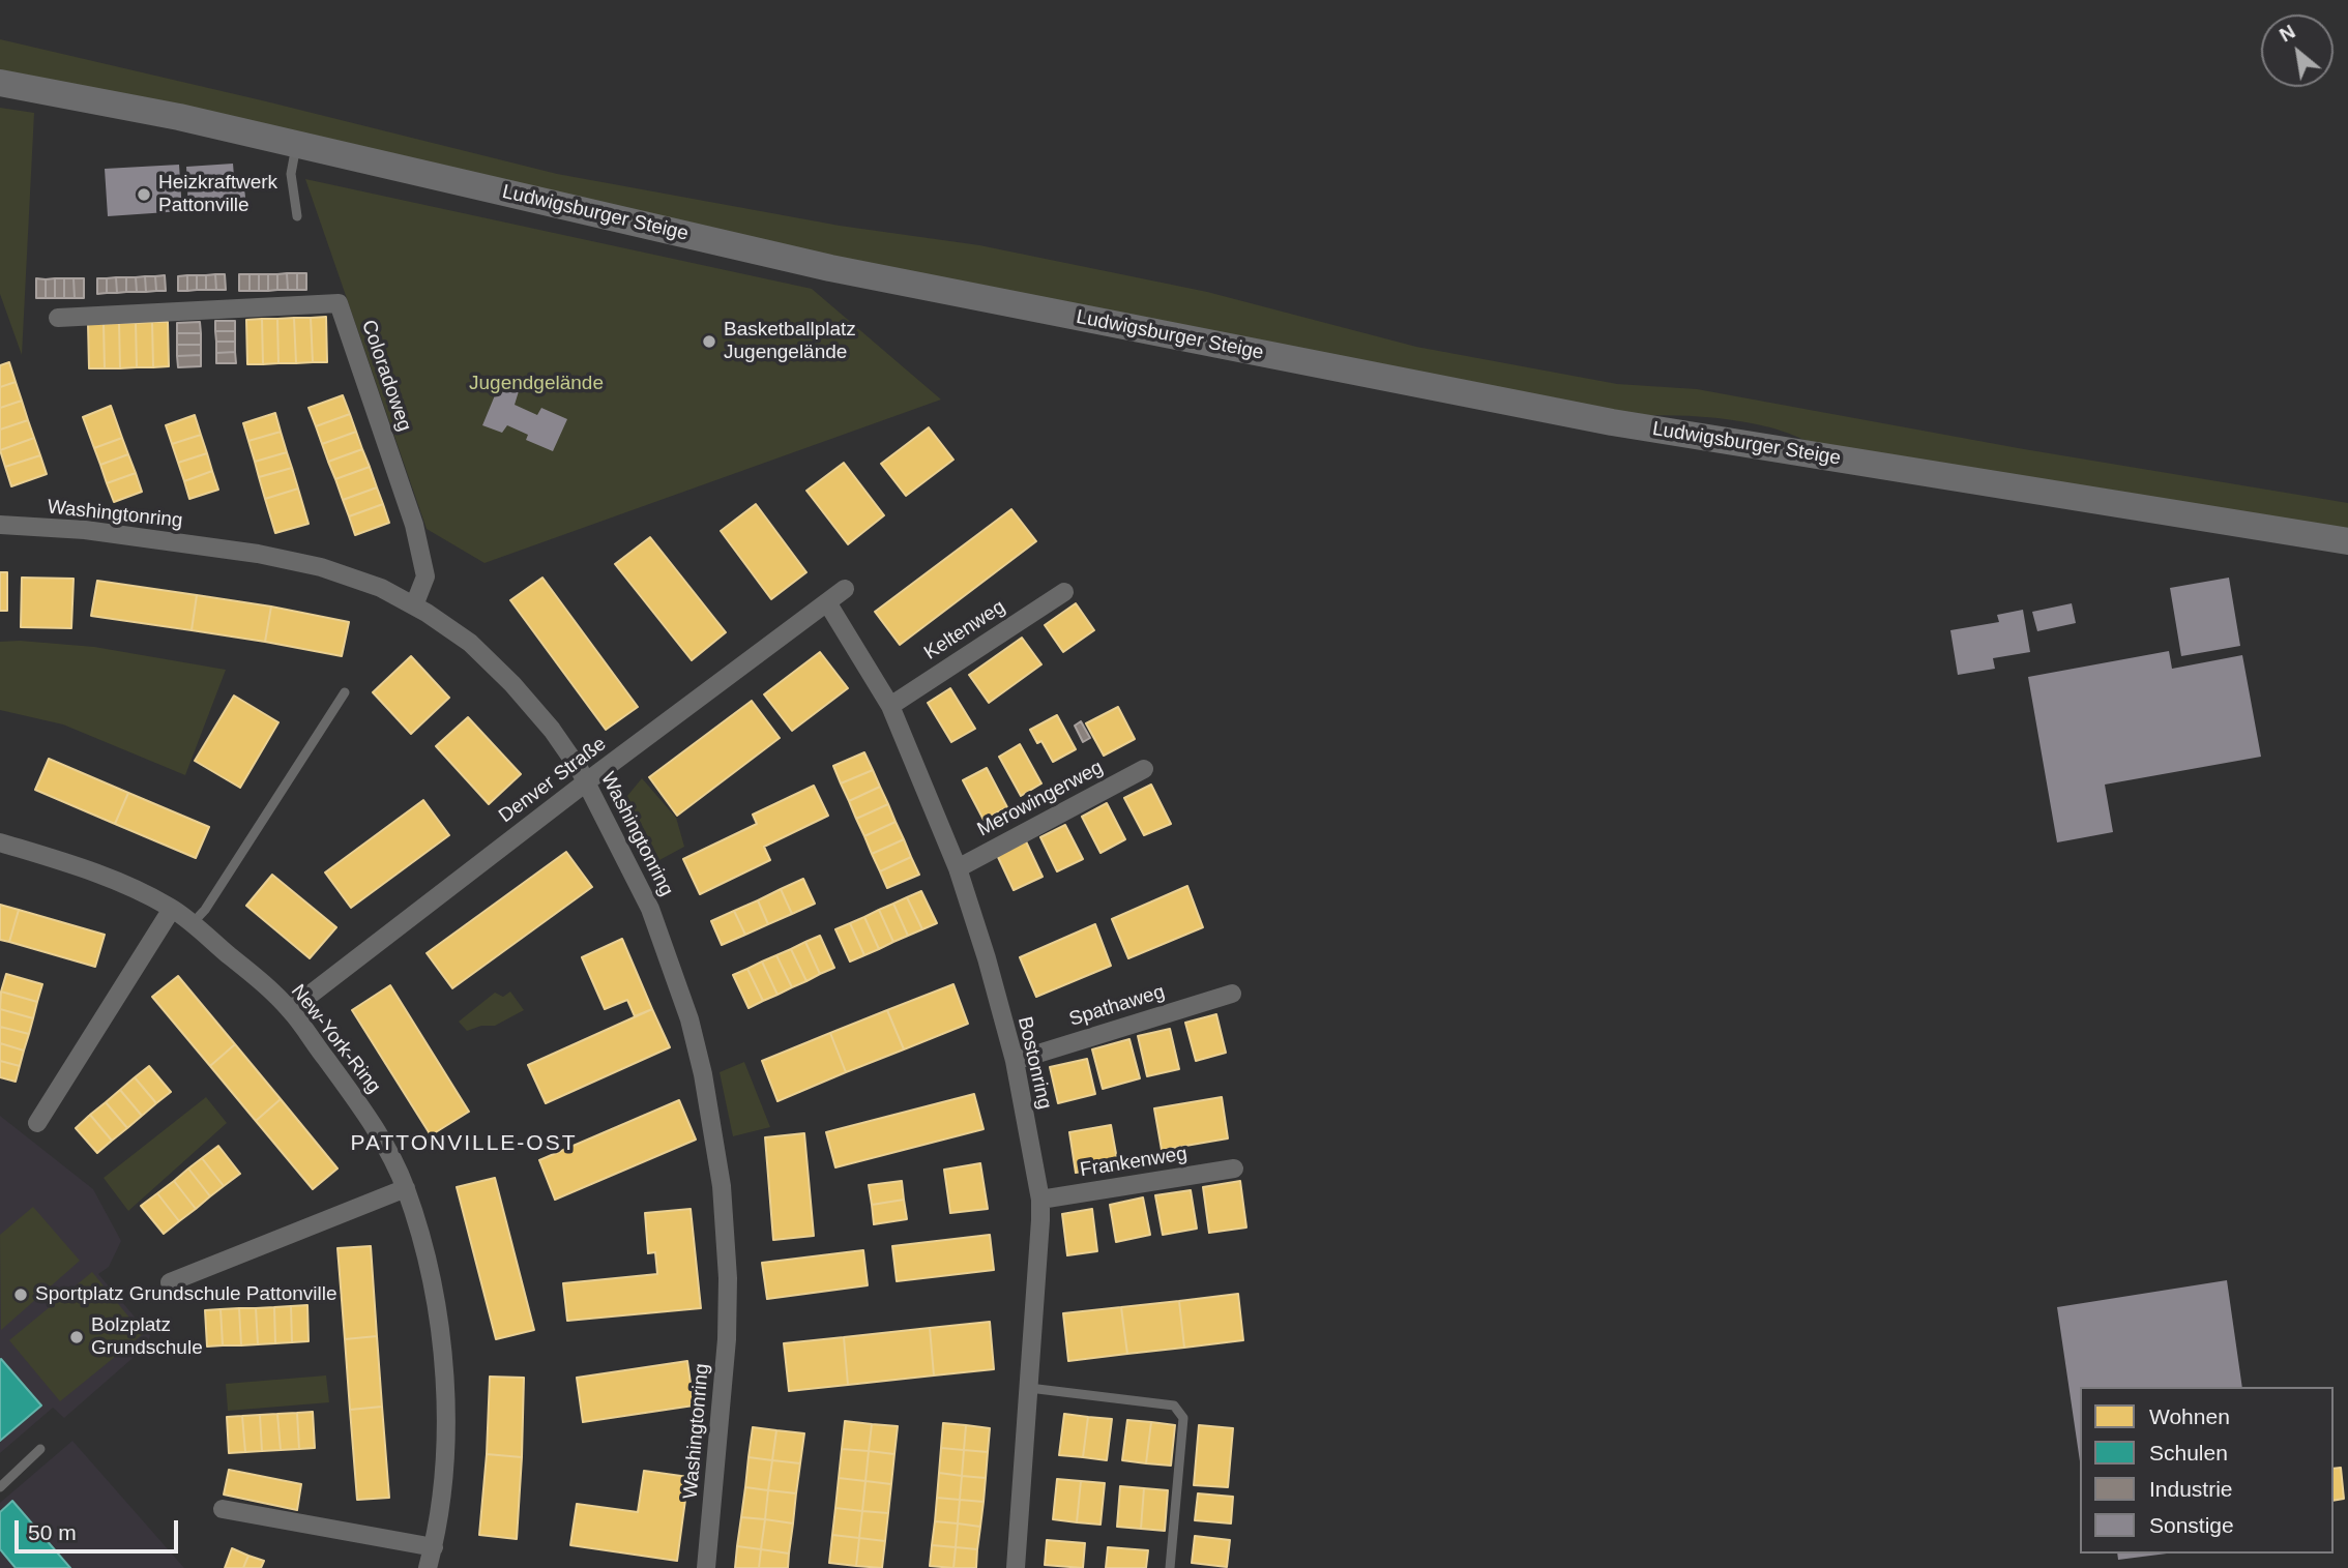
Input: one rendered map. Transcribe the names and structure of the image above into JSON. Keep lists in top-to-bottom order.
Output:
{
  "streets": {
    "main road": ["Ludwigsburger Steige"],
    "street": [
      "Coloradoweg",
      "Washingtonring",
      "Keltenweg",
      "Denver Straße",
      "Merowingerweg",
      "Spathaweg",
      "New-York-Ring",
      "Bostonring",
      "Frankenweg"
    ]
  },
  "crossings": [
    ["Coloradoweg", "Washingtonring"],
    ["Washingtonring", "Denver Straße"],
    ["Keltenweg", "Bostonring"],
    ["Denver Straße", "New-York-Ring"],
    ["Denver Straße", "Bostonring"],
    ["Merowingerweg", "Bostonring"],
    ["Spathaweg", "Bostonring"],
    ["Bostonring", "Frankenweg"]
  ],
  "districts": ["PATTONVILLE-OST"],
  "parks": ["Jugendgelände"],
  "places": [
    "Heizkraftwerk Pattonville",
    "Basketballplatz Jugengelände",
    "Sportplatz Grundschule Pattonville",
    "Bolzplatz Grundschule"
  ],
  "legend": [
    "Wohnen",
    "Schulen",
    "Industrie",
    "Sonstige"
  ],
  "scale_bar": "50 m",
  "north": "top left"
}
